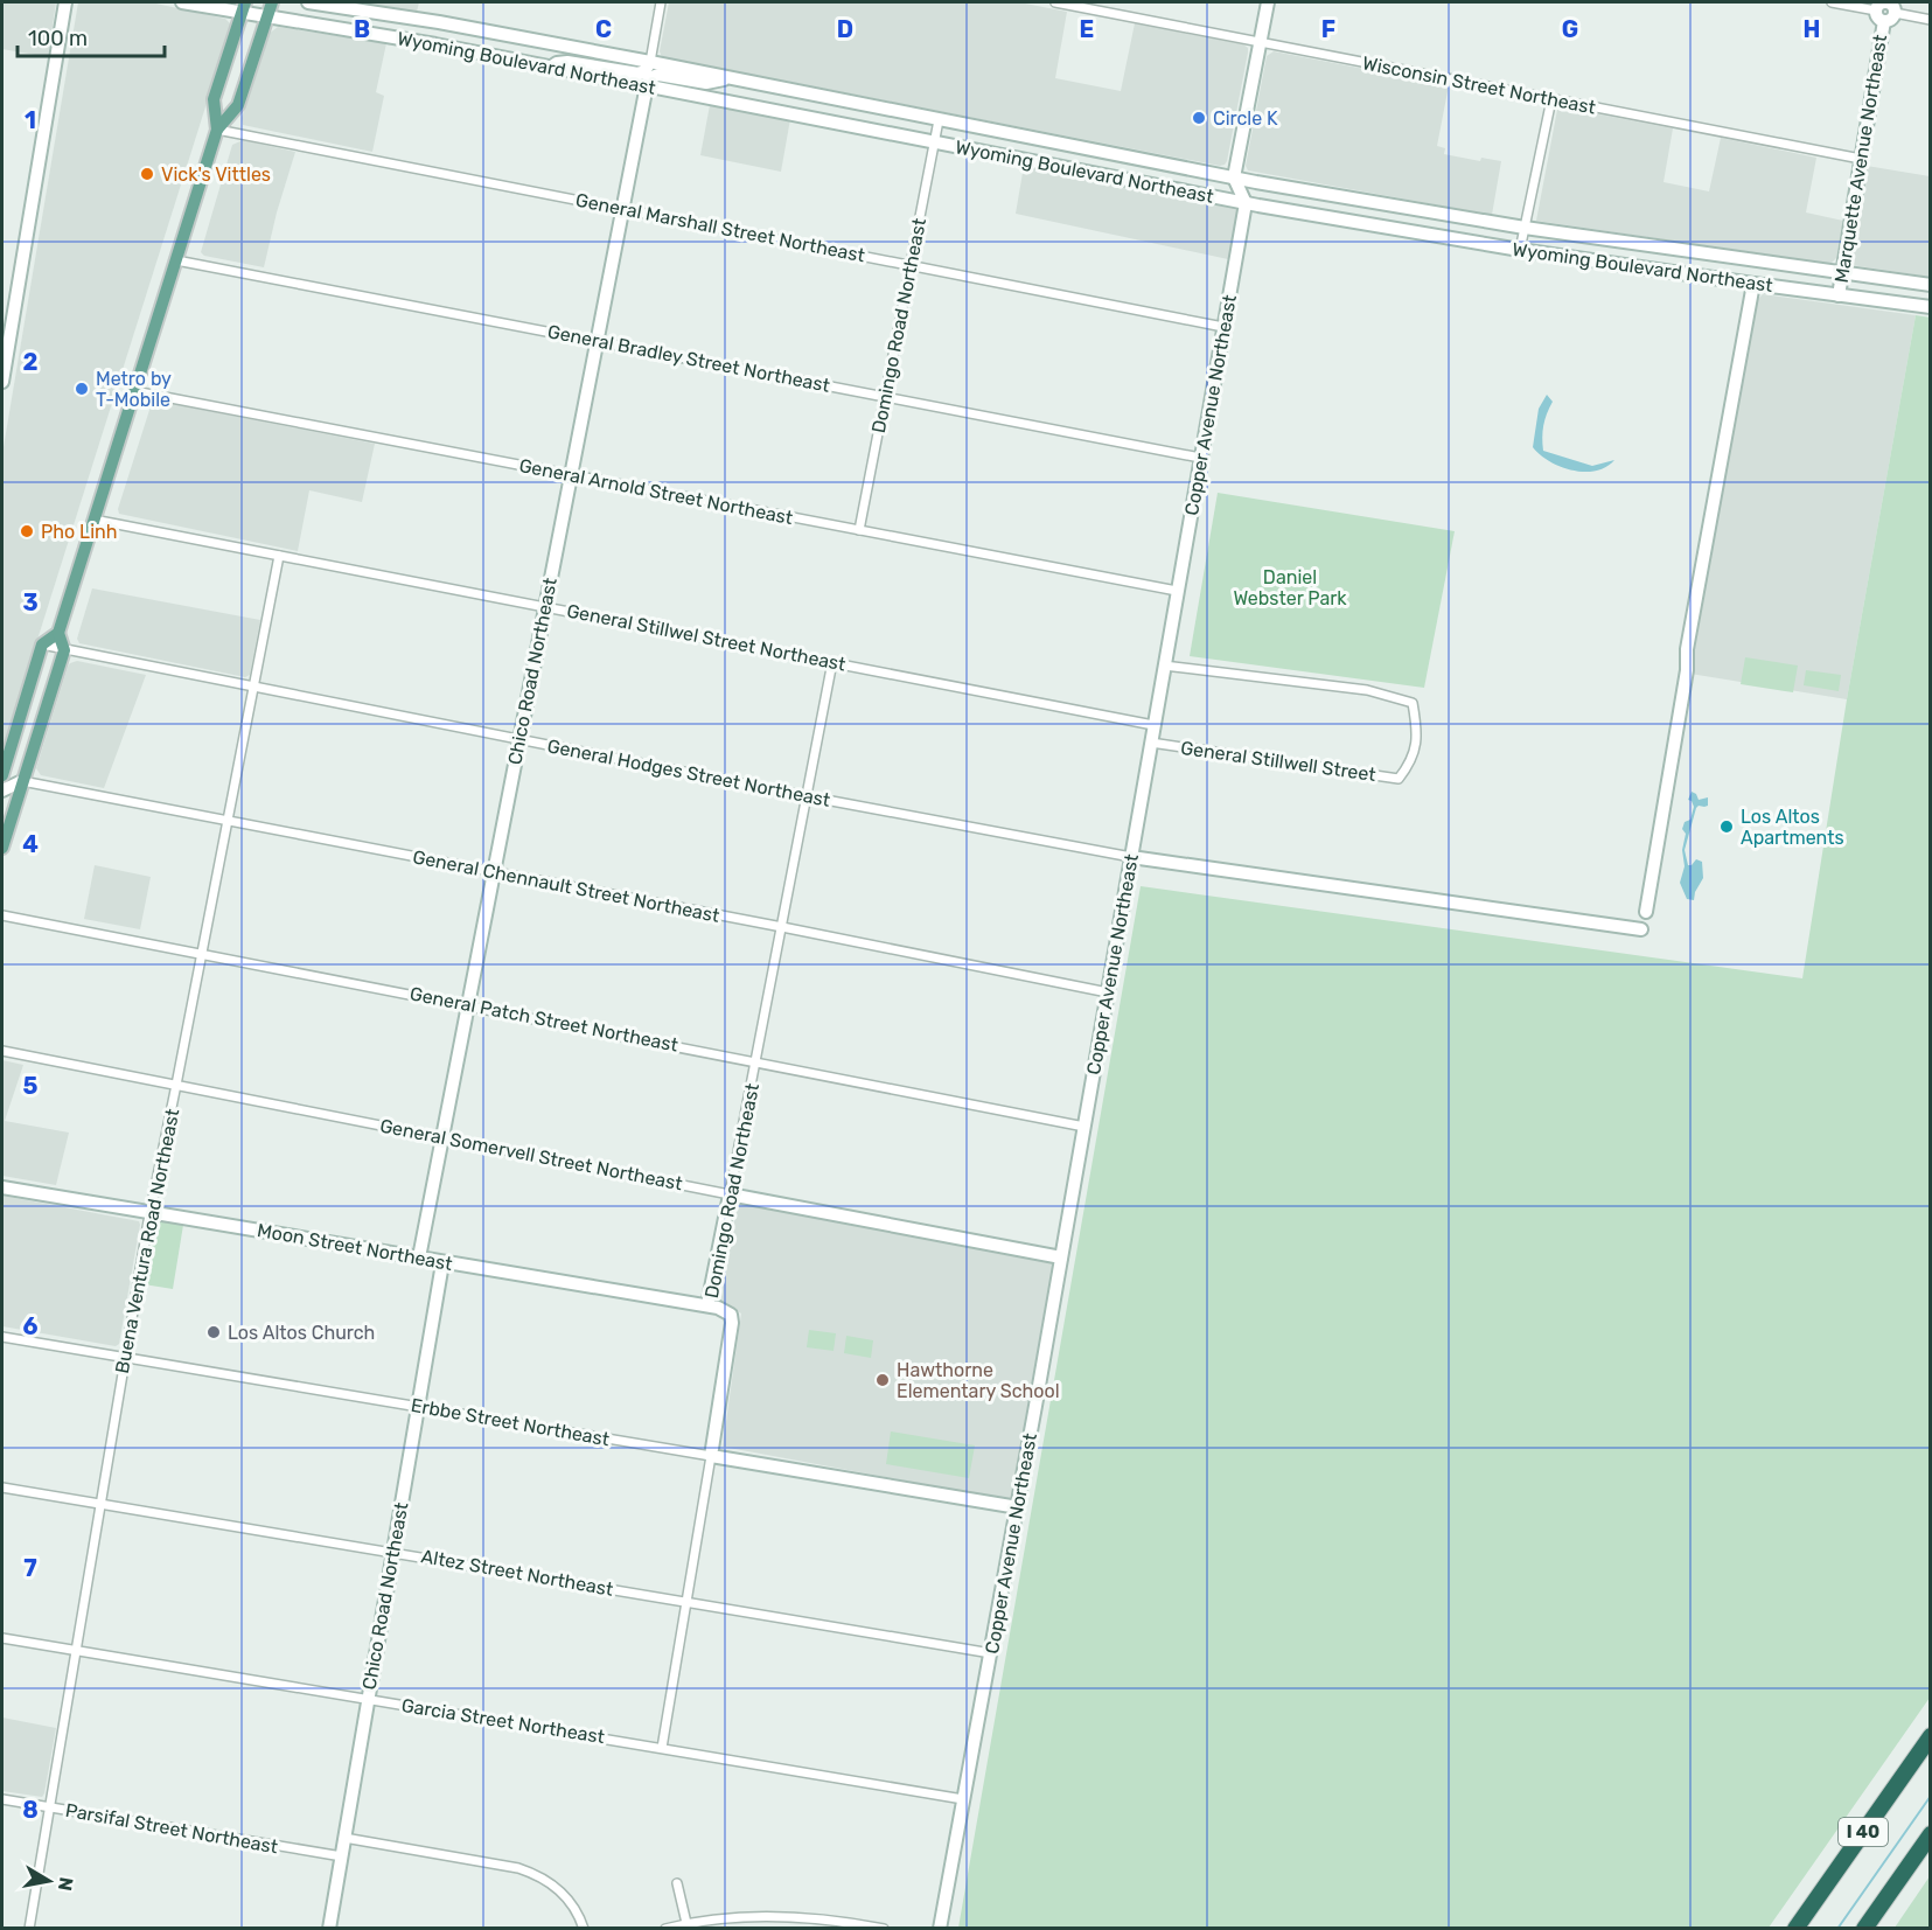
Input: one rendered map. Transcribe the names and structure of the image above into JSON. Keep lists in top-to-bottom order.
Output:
{
  "streets": {
    "highway": ["I 40"],
    "street": [
      "Wyoming Boulevard Northeast",
      "Wisconsin Street Northeast",
      "Marquette Avenue Northeast",
      "General Marshall Street Northeast",
      "Domingo Road Northeast",
      "General Bradley Street Northeast",
      "Copper Avenue Northeast",
      "General Arnold Street Northeast",
      "General Stillwel Street Northeast",
      "Chico Road Northeast",
      "General Stillwell Street",
      "General Hodges Street Northeast",
      "General Chennault Street Northeast",
      "General Patch Street Northeast",
      "General Somervell Street Northeast",
      "Buena Ventura Road Northeast",
      "Moon Street Northeast",
      "Erbbe Street Northeast",
      "Altez Street Northeast",
      "Garcia Street Northeast",
      "Parsifal Street Northeast"
    ]
  },
  "crossings": [
    ["Wyoming Boulevard Northeast", "Marquette Avenue Northeast"],
    ["Wyoming Boulevard Northeast", "Domingo Road Northeast"],
    ["Wyoming Boulevard Northeast", "Copper Avenue Northeast"],
    ["Wyoming Boulevard Northeast", "Chico Road Northeast"],
    ["Wisconsin Street Northeast", "Marquette Avenue Northeast"],
    ["General Marshall Street Northeast", "Domingo Road Northeast"],
    ["General Marshall Street Northeast", "Copper Avenue Northeast"],
    ["General Marshall Street Northeast", "Chico Road Northeast"],
    ["Domingo Road Northeast", "General Bradley Street Northeast"],
    ["Domingo Road Northeast", "General Arnold Street Northeast"],
    ["Domingo Road Northeast", "General Stillwel Street Northeast"],
    ["Domingo Road Northeast", "General Hodges Street Northeast"],
    ["Domingo Road Northeast", "General Chennault Street Northeast"],
    ["Domingo Road Northeast", "General Patch Street Northeast"],
    ["Domingo Road Northeast", "General Somervell Street Northeast"],
    ["Domingo Road Northeast", "Moon Street Northeast"],
    ["Domingo Road Northeast", "Erbbe Street Northeast"],
    ["Domingo Road Northeast", "Altez Street Northeast"],
    ["Domingo Road Northeast", "Garcia Street Northeast"],
    ["General Bradley Street Northeast", "Copper Avenue Northeast"],
    ["General Bradley Street Northeast", "Chico Road Northeast"],
    ["Copper Avenue Northeast", "General Arnold Street Northeast"],
    ["Copper Avenue Northeast", "General Stillwel Street Northeast"],
    ["Copper Avenue Northeast", "General Stillwell Street"],
    ["Copper Avenue Northeast", "General Hodges Street Northeast"],
    ["Copper Avenue Northeast", "General Chennault Street Northeast"],
    ["Copper Avenue Northeast", "General Patch Street Northeast"],
    ["Copper Avenue Northeast", "General Somervell Street Northeast"],
    ["Copper Avenue Northeast", "Erbbe Street Northeast"],
    ["Copper Avenue Northeast", "Altez Street Northeast"],
    ["Copper Avenue Northeast", "Garcia Street Northeast"],
    ["General Arnold Street Northeast", "Chico Road Northeast"],
    ["General Stillwel Street Northeast", "Chico Road Northeast"],
    ["General Stillwel Street Northeast", "Buena Ventura Road Northeast"],
    ["Chico Road Northeast", "General Hodges Street Northeast"],
    ["Chico Road Northeast", "General Chennault Street Northeast"],
    ["Chico Road Northeast", "General Patch Street Northeast"],
    ["Chico Road Northeast", "General Somervell Street Northeast"],
    ["Chico Road Northeast", "Moon Street Northeast"],
    ["Chico Road Northeast", "Erbbe Street Northeast"],
    ["Chico Road Northeast", "Altez Street Northeast"],
    ["Chico Road Northeast", "Garcia Street Northeast"],
    ["Chico Road Northeast", "Parsifal Street Northeast"],
    ["General Hodges Street Northeast", "Buena Ventura Road Northeast"],
    ["General Chennault Street Northeast", "Buena Ventura Road Northeast"],
    ["General Patch Street Northeast", "Buena Ventura Road Northeast"],
    ["General Somervell Street Northeast", "Buena Ventura Road Northeast"],
    ["Buena Ventura Road Northeast", "Moon Street Northeast"],
    ["Buena Ventura Road Northeast", "Erbbe Street Northeast"],
    ["Buena Ventura Road Northeast", "Altez Street Northeast"],
    ["Buena Ventura Road Northeast", "Garcia Street Northeast"],
    ["Buena Ventura Road Northeast", "Parsifal Street Northeast"]
  ],
  "parks": ["Daniel Webster Park"],
  "places": [
    "Circle K",
    "Vick's Vittles",
    "Metro by T-Mobile",
    "Pho Linh",
    "Los Altos Apartments",
    "Los Altos Church",
    "Hawthorne Elementary School"
  ],
  "scale_bar": "100 m",
  "north": "right",
  "grid": {
    "columns": [
      "B",
      "C",
      "D",
      "E",
      "F",
      "G",
      "H"
    ],
    "rows": [
      "1",
      "2",
      "3",
      "4",
      "5",
      "6",
      "7",
      "8"
    ]
  }
}
